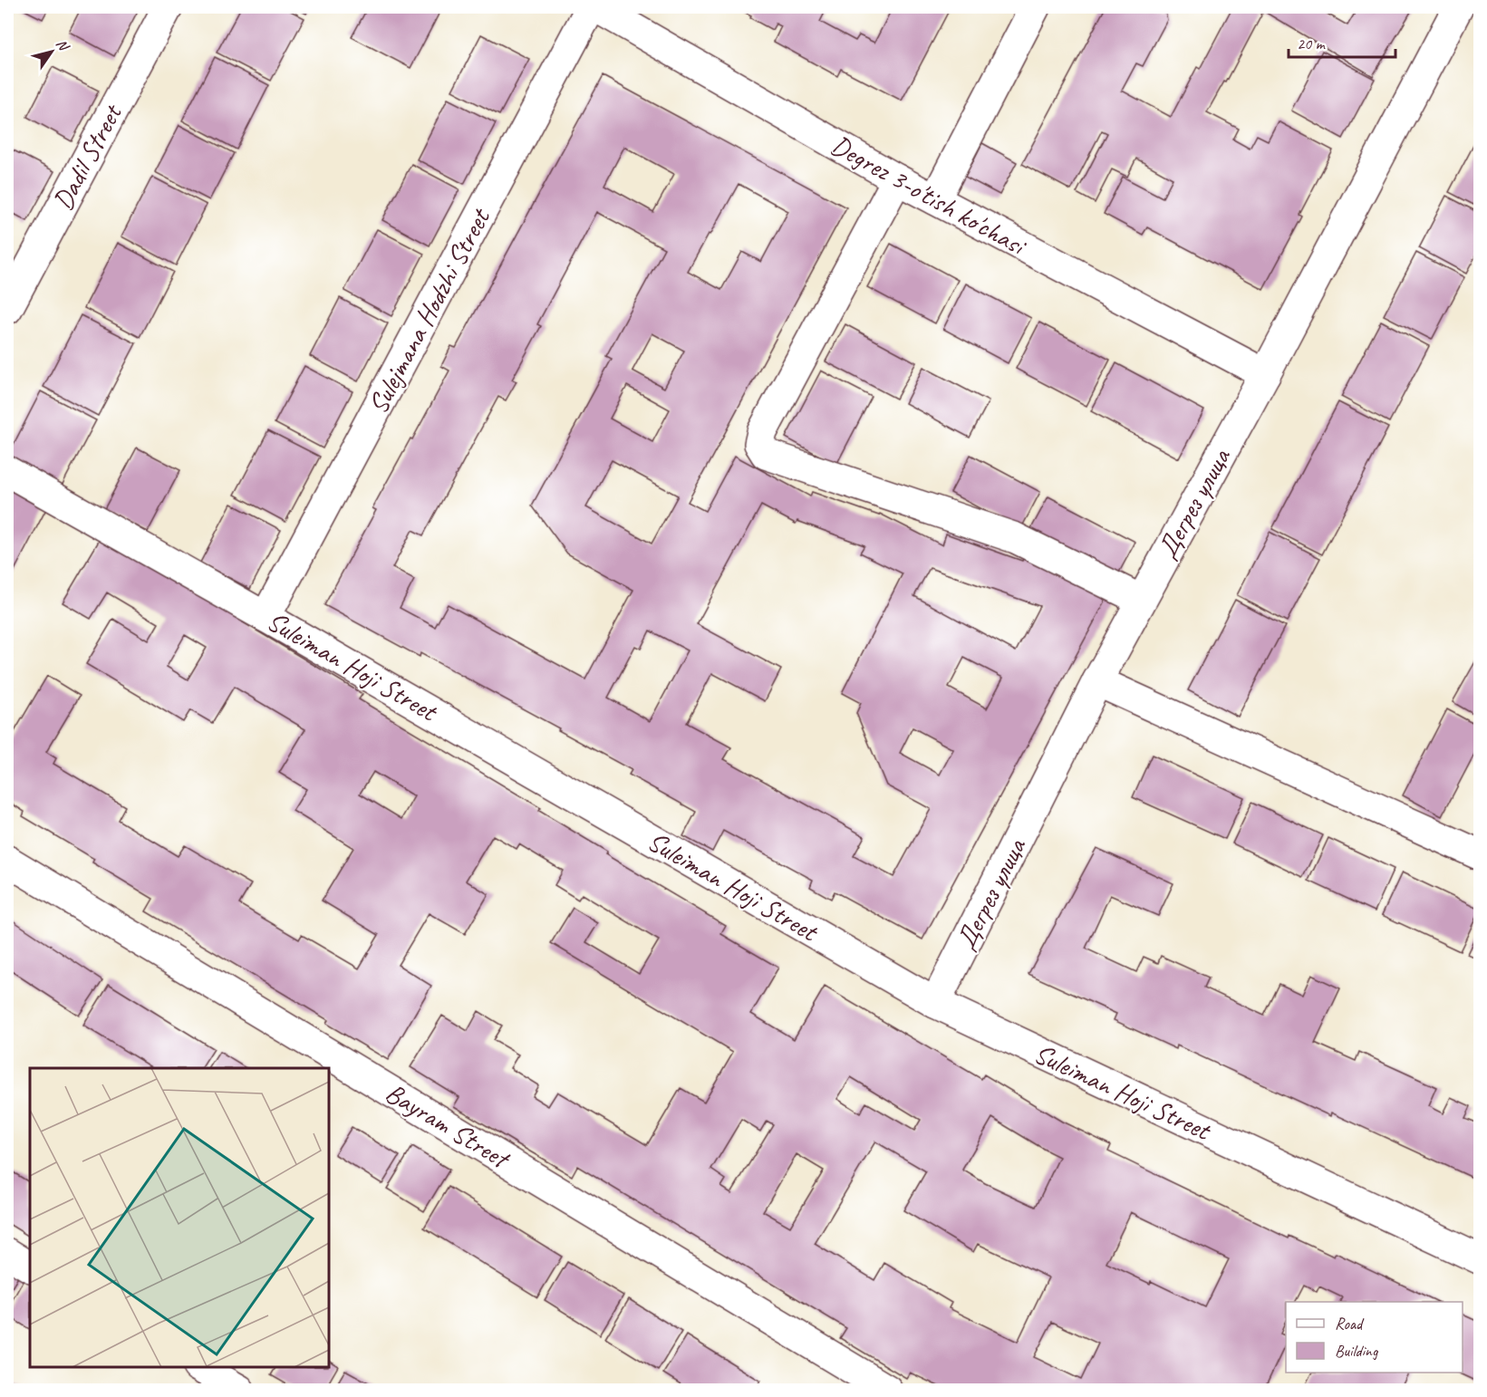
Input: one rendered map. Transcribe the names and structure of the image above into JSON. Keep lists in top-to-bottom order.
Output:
{
  "streets": {
    "street": [
      "Dadil Street",
      "Degrez 3-o'tish ko'chasi",
      "Sulejmana Hodzhi Street",
      "Дегрез улица",
      "Suleiman Hoji Street",
      "Bayram Street"
    ]
  },
  "crossings": [
    ["Degrez 3-o'tish ko'chasi", "Дегрез улица"],
    ["Sulejmana Hodzhi Street", "Suleiman Hoji Street"],
    ["Дегрез улица", "Suleiman Hoji Street"]
  ],
  "legend": ["Road", "Building"],
  "scale_bar": "20 m",
  "north": "top right"
}
